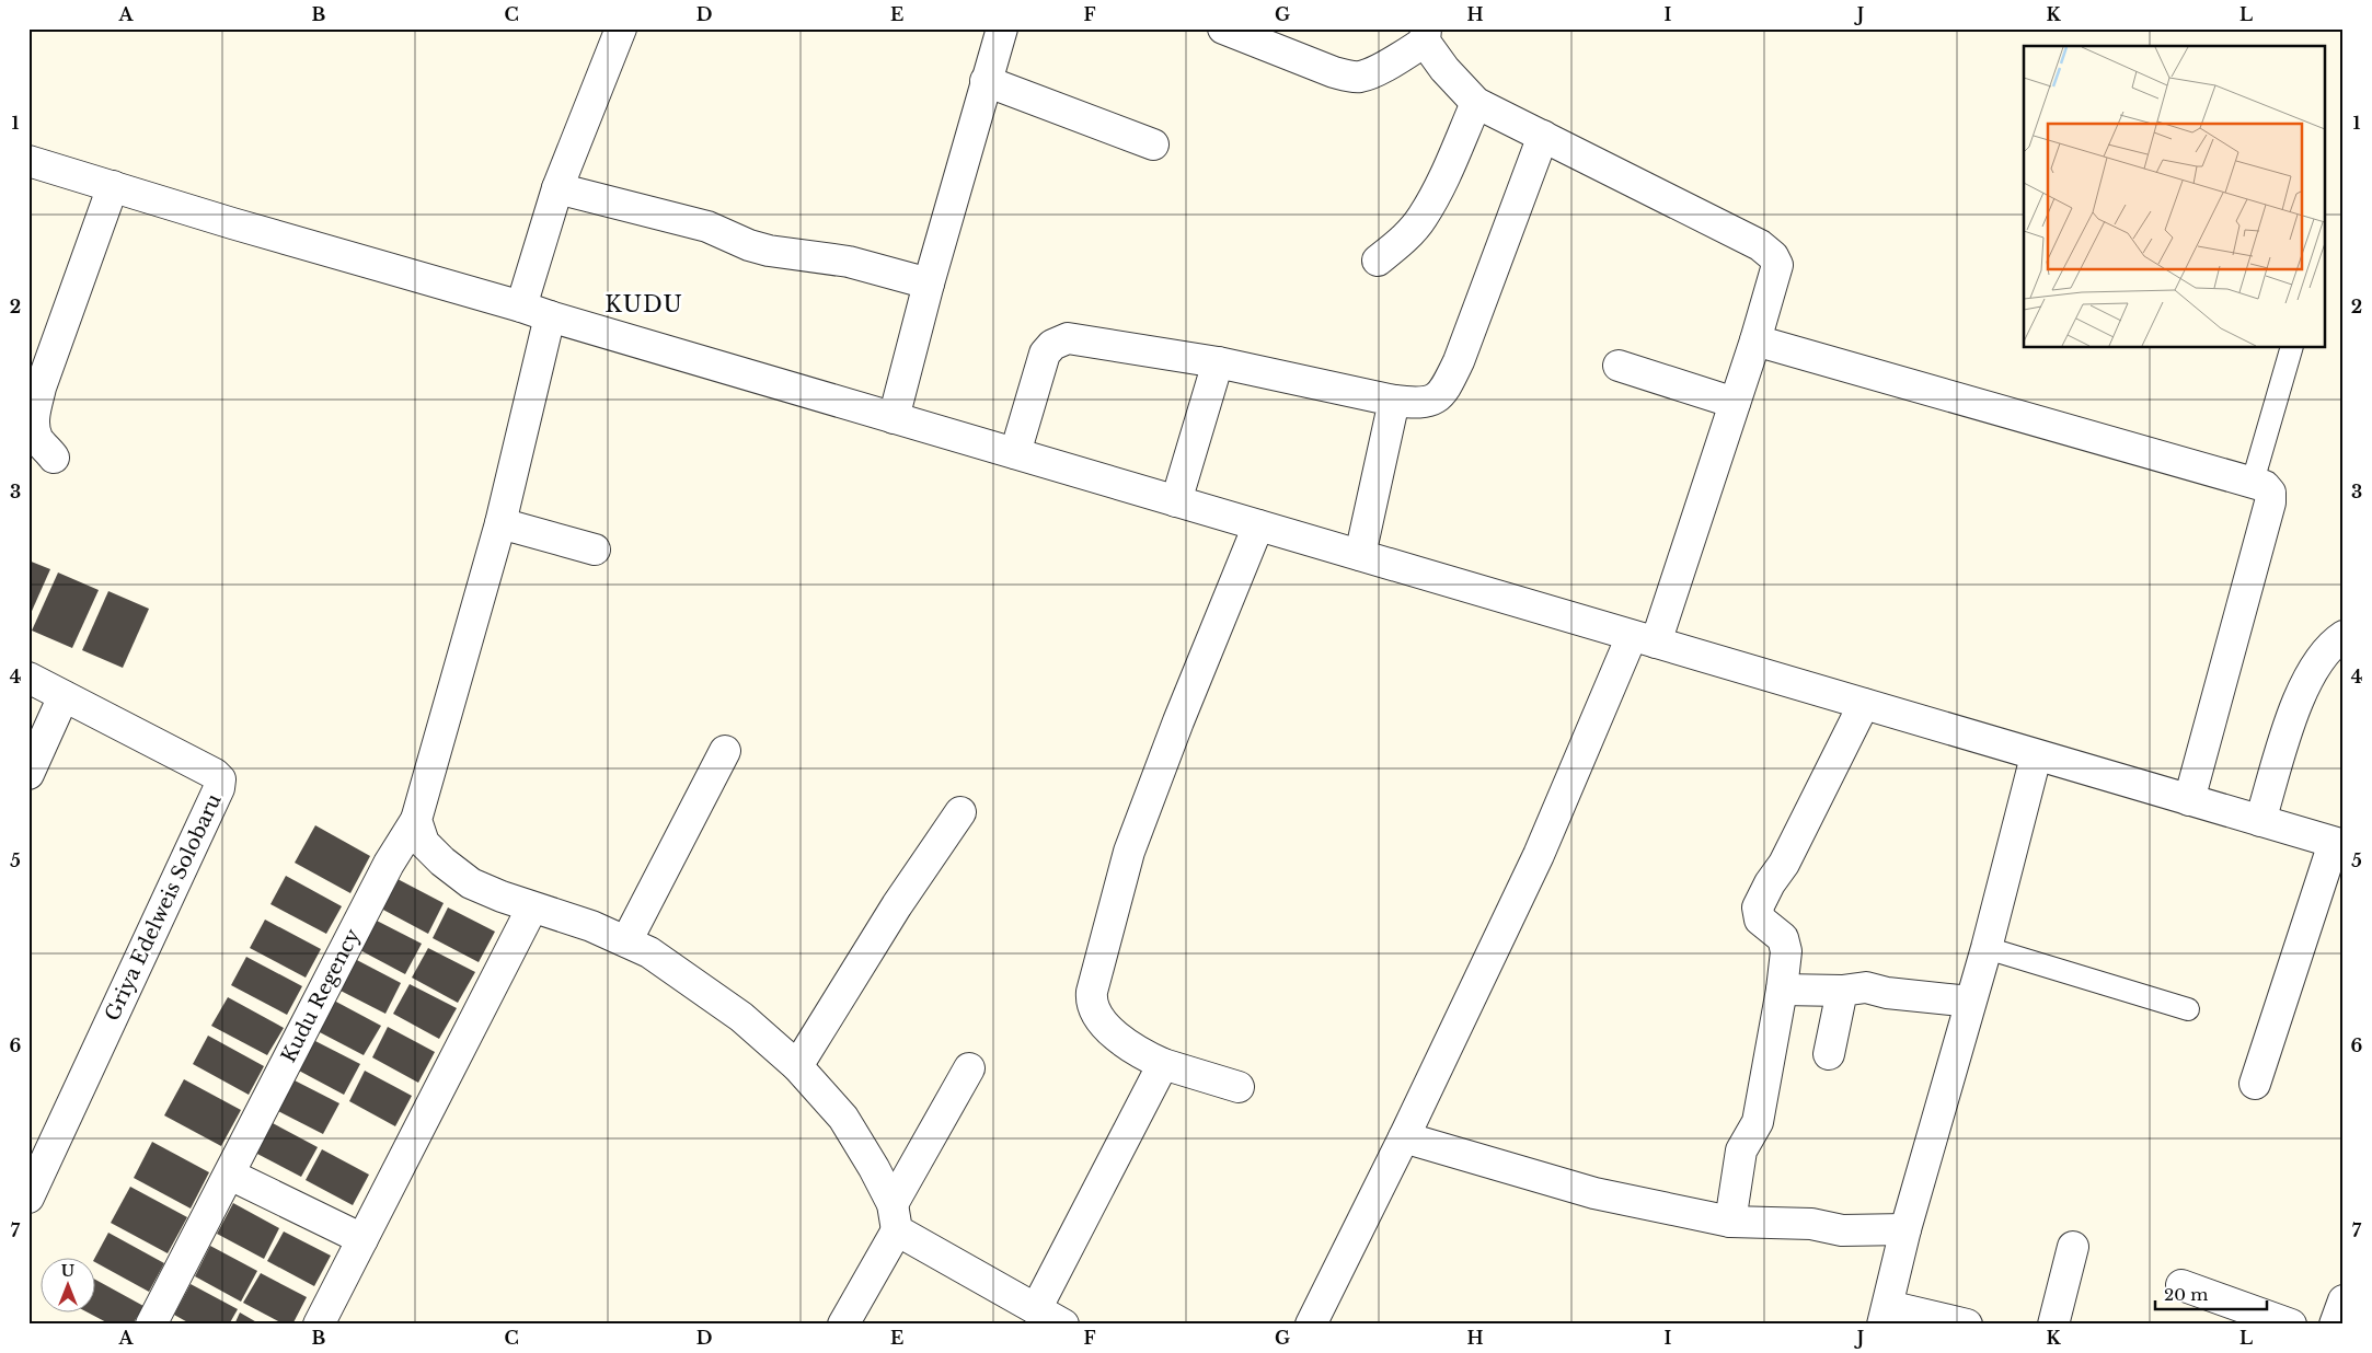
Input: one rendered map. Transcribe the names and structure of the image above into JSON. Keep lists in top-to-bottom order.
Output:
{
  "streets": {
    "street": ["Griya Edelweis Solobaru", "Kudu Regency"]
  },
  "districts": ["KUDU"],
  "scale_bar": "20 m",
  "north": "top",
  "grid": {
    "columns": [
      "A",
      "B",
      "C",
      "D",
      "E",
      "F",
      "G",
      "H",
      "I",
      "J",
      "K",
      "L"
    ],
    "rows": [
      "1",
      "2",
      "3",
      "4",
      "5",
      "6",
      "7"
    ]
  }
}
